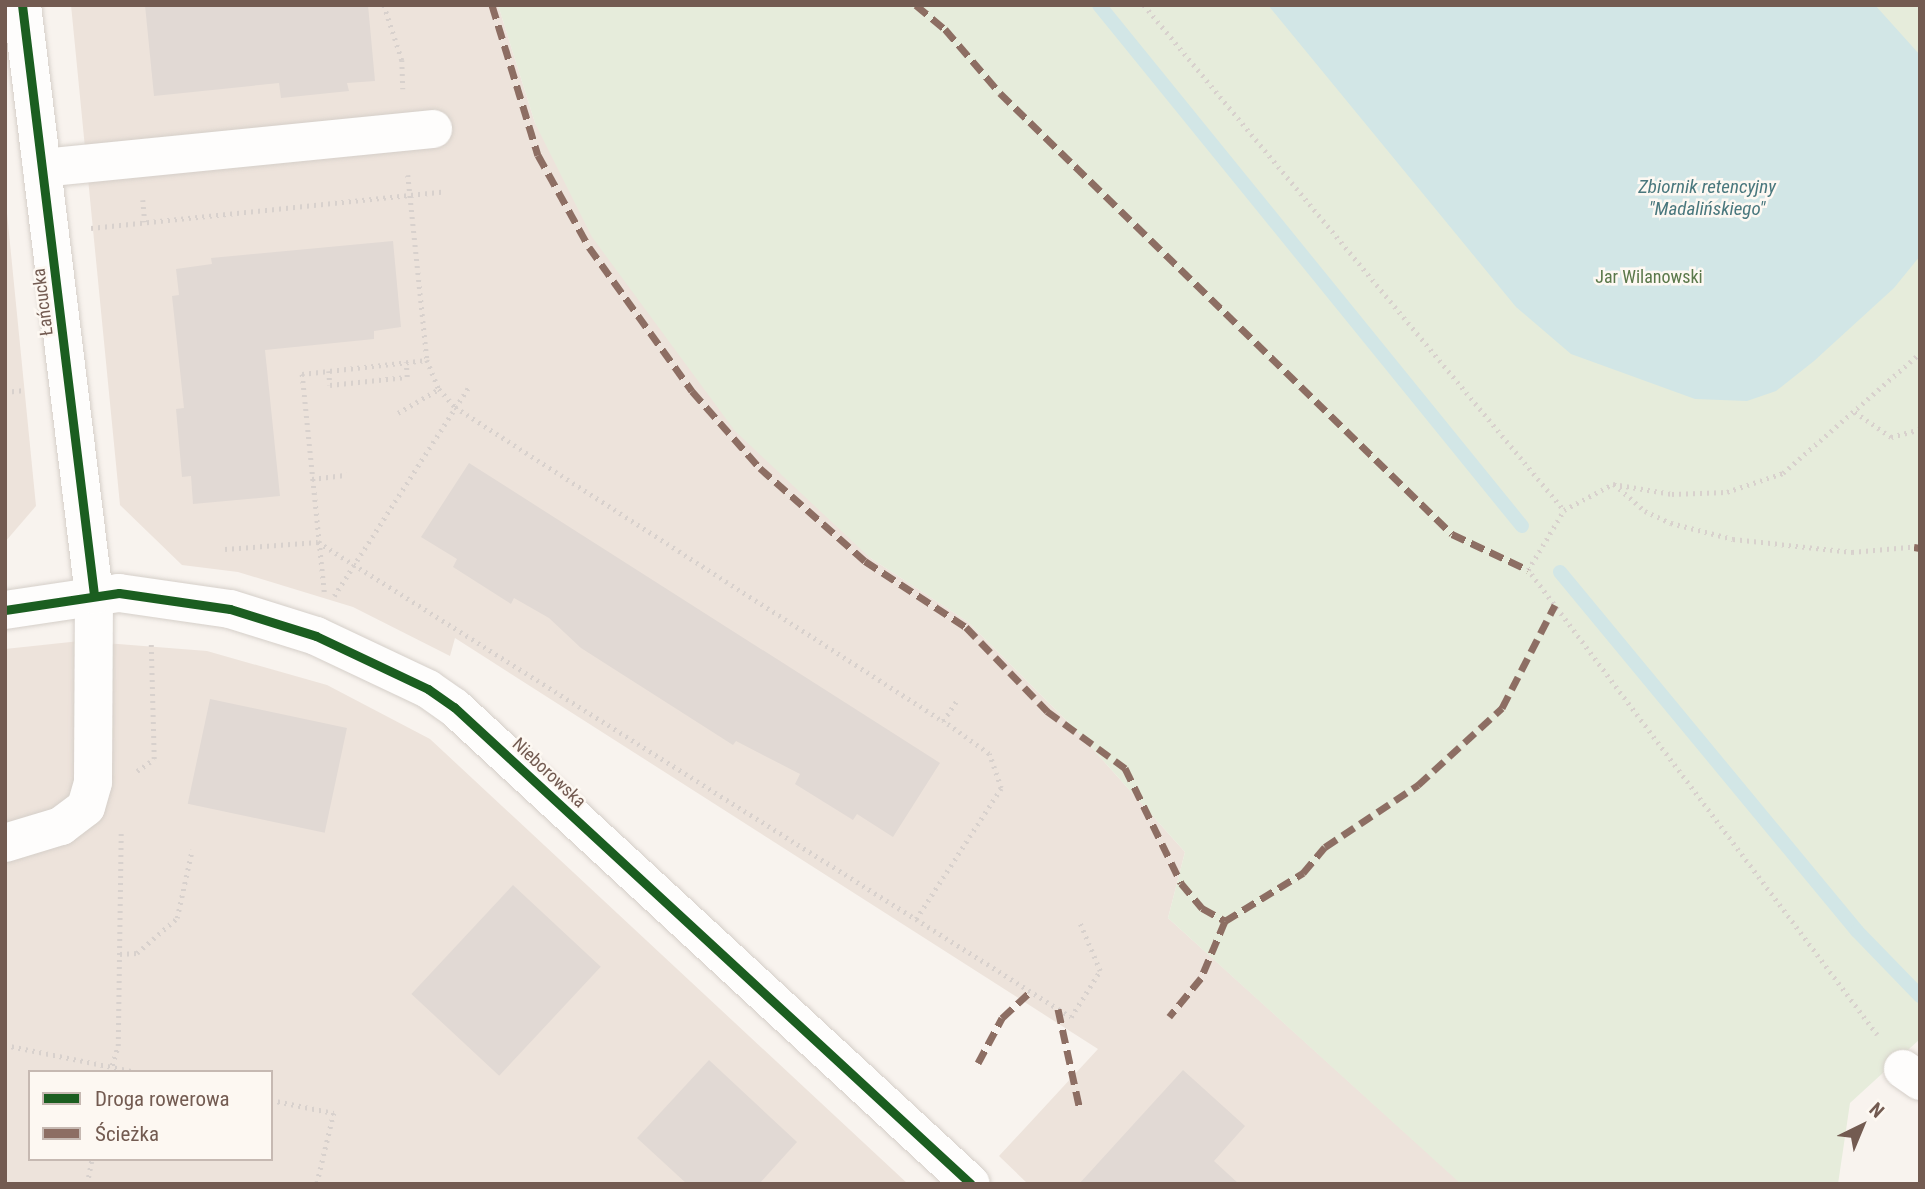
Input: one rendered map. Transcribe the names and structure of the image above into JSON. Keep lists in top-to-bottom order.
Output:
{
  "streets": {
    "street": ["Łańcucka", "Nieborowska"]
  },
  "crossings": [
    ["Łańcucka", "Nieborowska"]
  ],
  "water": ["Zbiornik retencyjny \"Madalińskiego\""],
  "parks": ["Jar Wilanowski"],
  "legend": ["Droga rowerowa", "Ścieżka"],
  "north": "top right"
}
